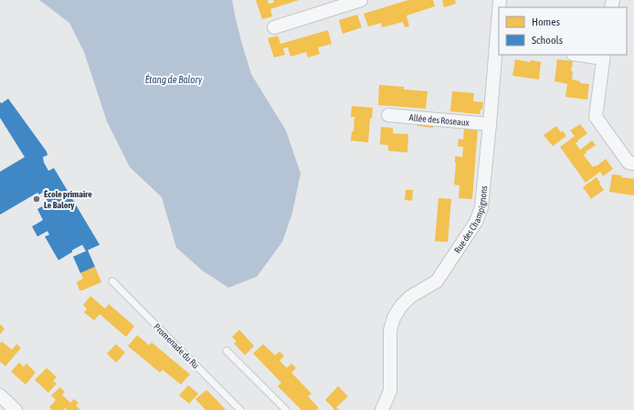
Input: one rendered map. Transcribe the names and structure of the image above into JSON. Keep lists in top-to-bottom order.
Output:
{
  "streets": {
    "street": ["Allée des Roseaux", "Rue des Champignons"],
    "lane": ["Promenade du Ru"]
  },
  "crossings": [
    ["Allée des Roseaux", "Rue des Champignons"]
  ],
  "water": ["Étang de Balory"],
  "places": ["École primaire Le Balory"],
  "legend": ["Homes", "Schools"]
}
